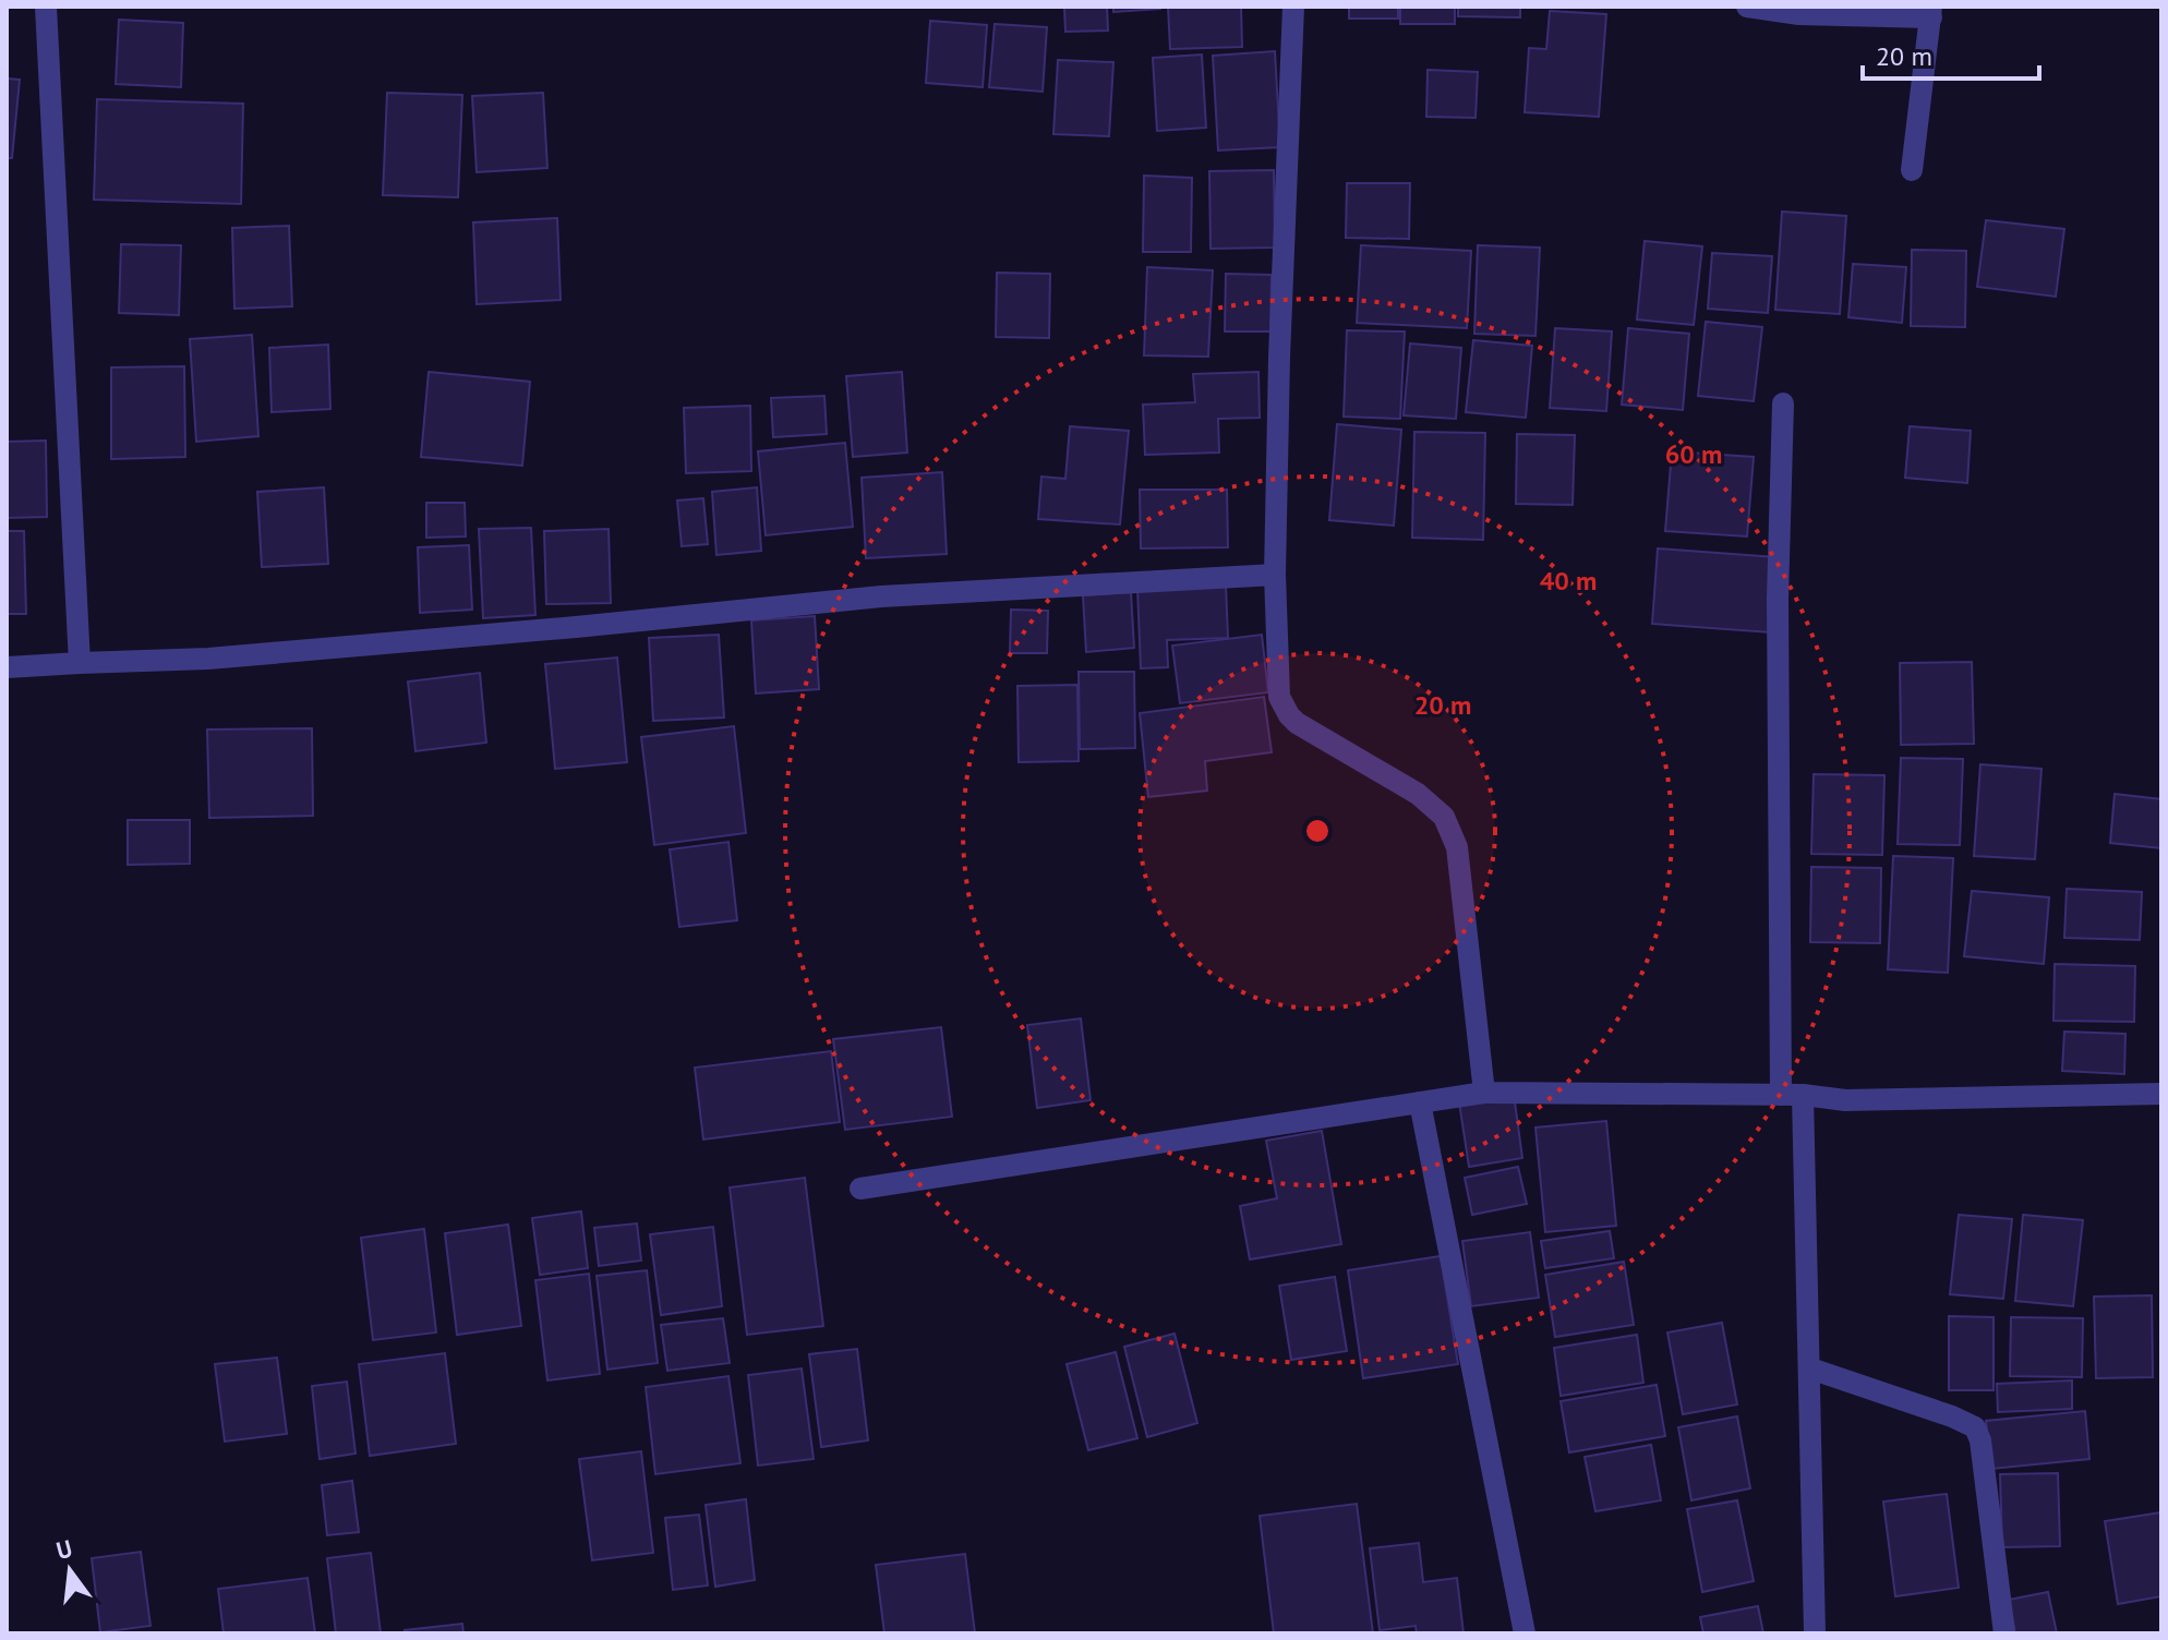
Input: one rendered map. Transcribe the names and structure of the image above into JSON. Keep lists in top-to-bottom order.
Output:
{
  "scale_bar": "20 m",
  "north": "top",
  "rings": ["60 m", "40 m", "20 m"]
}
